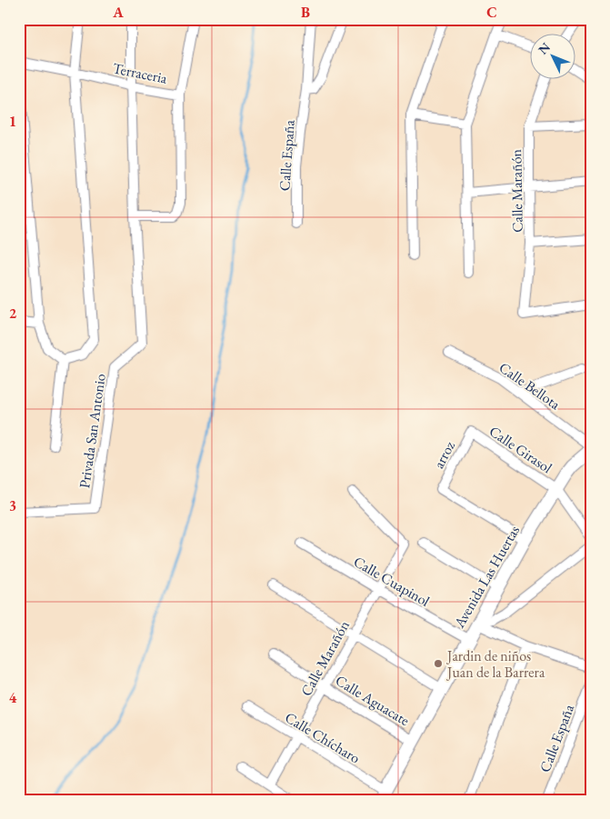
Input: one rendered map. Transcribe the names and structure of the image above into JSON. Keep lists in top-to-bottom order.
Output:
{
  "streets": {
    "street": [
      "Terraceria",
      "Calle España",
      "Calle Marañón",
      "Calle Bellota",
      "Privada San Antonio",
      "Calle Girasol",
      "arroz",
      "Avenida Las Huertas",
      "Calle Cuapinol",
      "Calle Aguacate",
      "Calle Chícharo"
    ]
  },
  "crossings": [
    ["Calle Marañón", "Calle Cuapinol"],
    ["Calle Marañón", "Calle Aguacate"],
    ["Calle Marañón", "Calle Chícharo"],
    ["Calle Bellota", "Avenida Las Huertas"],
    ["Calle Girasol", "arroz"],
    ["Calle Girasol", "Avenida Las Huertas"],
    ["arroz", "Avenida Las Huertas"],
    ["Avenida Las Huertas", "Calle Cuapinol"],
    ["Avenida Las Huertas", "Calle Aguacate"],
    ["Avenida Las Huertas", "Calle Chícharo"]
  ],
  "places": ["Jardin de niños Juan de la Barrera"],
  "north": "top left",
  "grid": {
    "columns": ["A", "B", "C"],
    "rows": [
      "1",
      "2",
      "3",
      "4"
    ]
  }
}
